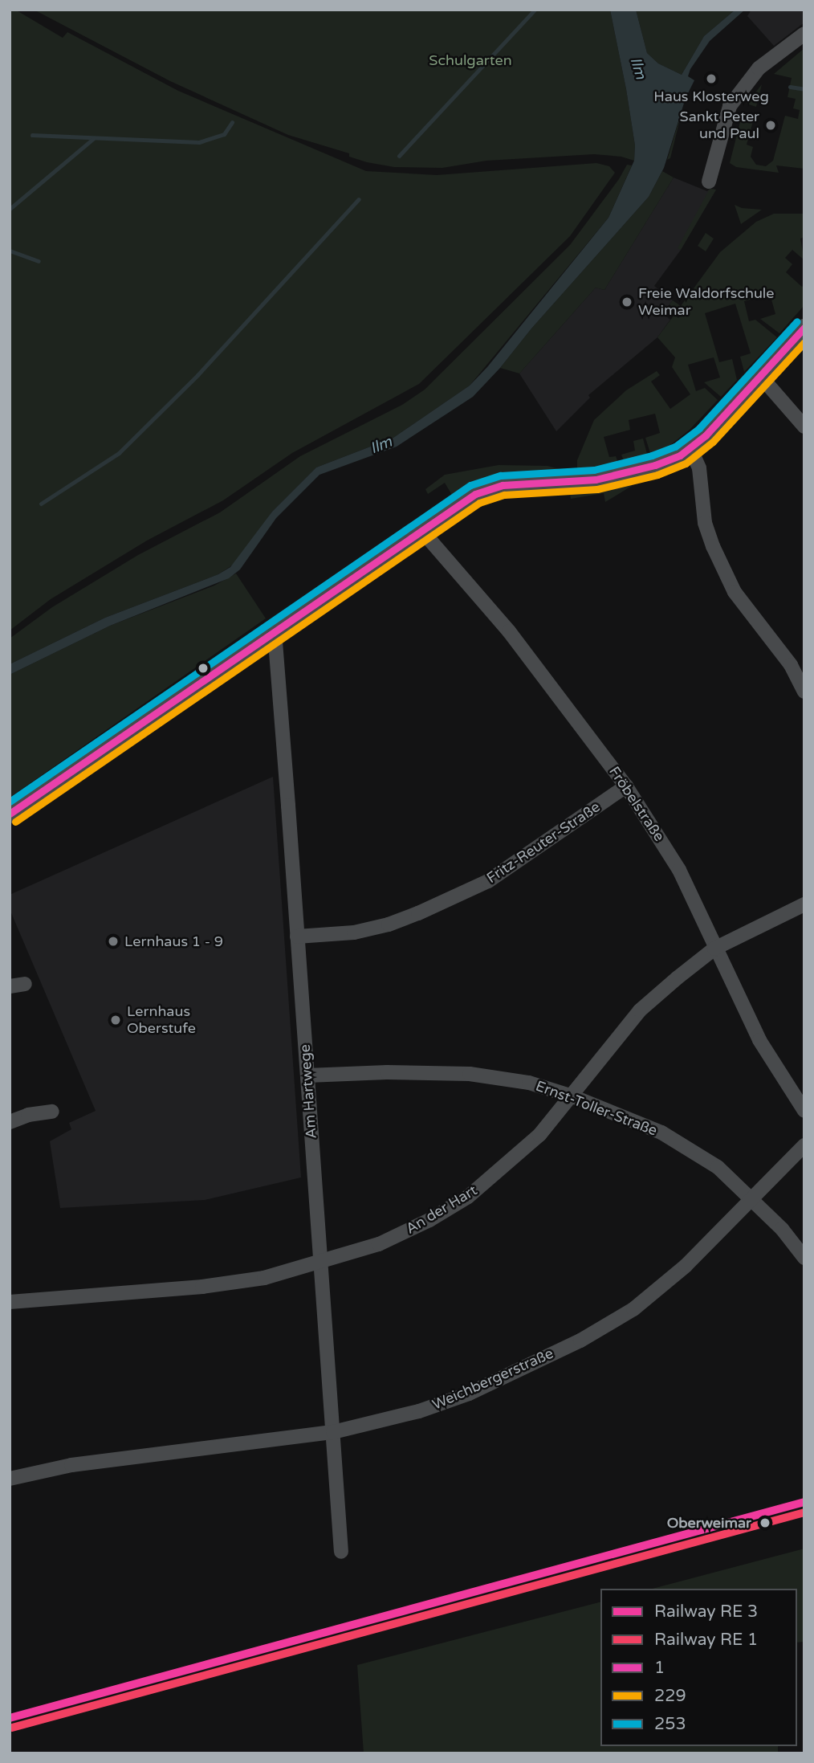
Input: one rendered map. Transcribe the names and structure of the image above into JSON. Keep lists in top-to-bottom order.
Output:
{
  "streets": {
    "street": [
      "Fröbelstraße",
      "Fritz-Reuter-Straße",
      "Am Hartwege",
      "Ernst-Toller-Straße",
      "An der Hart",
      "Weichbergerstraße"
    ]
  },
  "crossings": [
    ["Fröbelstraße", "Fritz-Reuter-Straße"],
    ["Fröbelstraße", "An der Hart"],
    ["Fritz-Reuter-Straße", "Am Hartwege"],
    ["Am Hartwege", "Ernst-Toller-Straße"],
    ["Am Hartwege", "An der Hart"],
    ["Am Hartwege", "Weichbergerstraße"],
    ["Ernst-Toller-Straße", "An der Hart"],
    ["Ernst-Toller-Straße", "Weichbergerstraße"]
  ],
  "water": ["Ilm"],
  "parks": ["Schulgarten"],
  "places": [
    "Haus Klosterweg",
    "Sankt Peter und Paul",
    "Freie Waldorfschule Weimar",
    "Lernhaus 1 - 9",
    "Lernhaus Oberstufe",
    "Oberweimar"
  ],
  "lines": ["transit line 253", "transit line 1", "transit line 229"],
  "legend": [
    "Railway RE 3",
    "Railway RE 1",
    "1",
    "229",
    "253"
  ]
}
